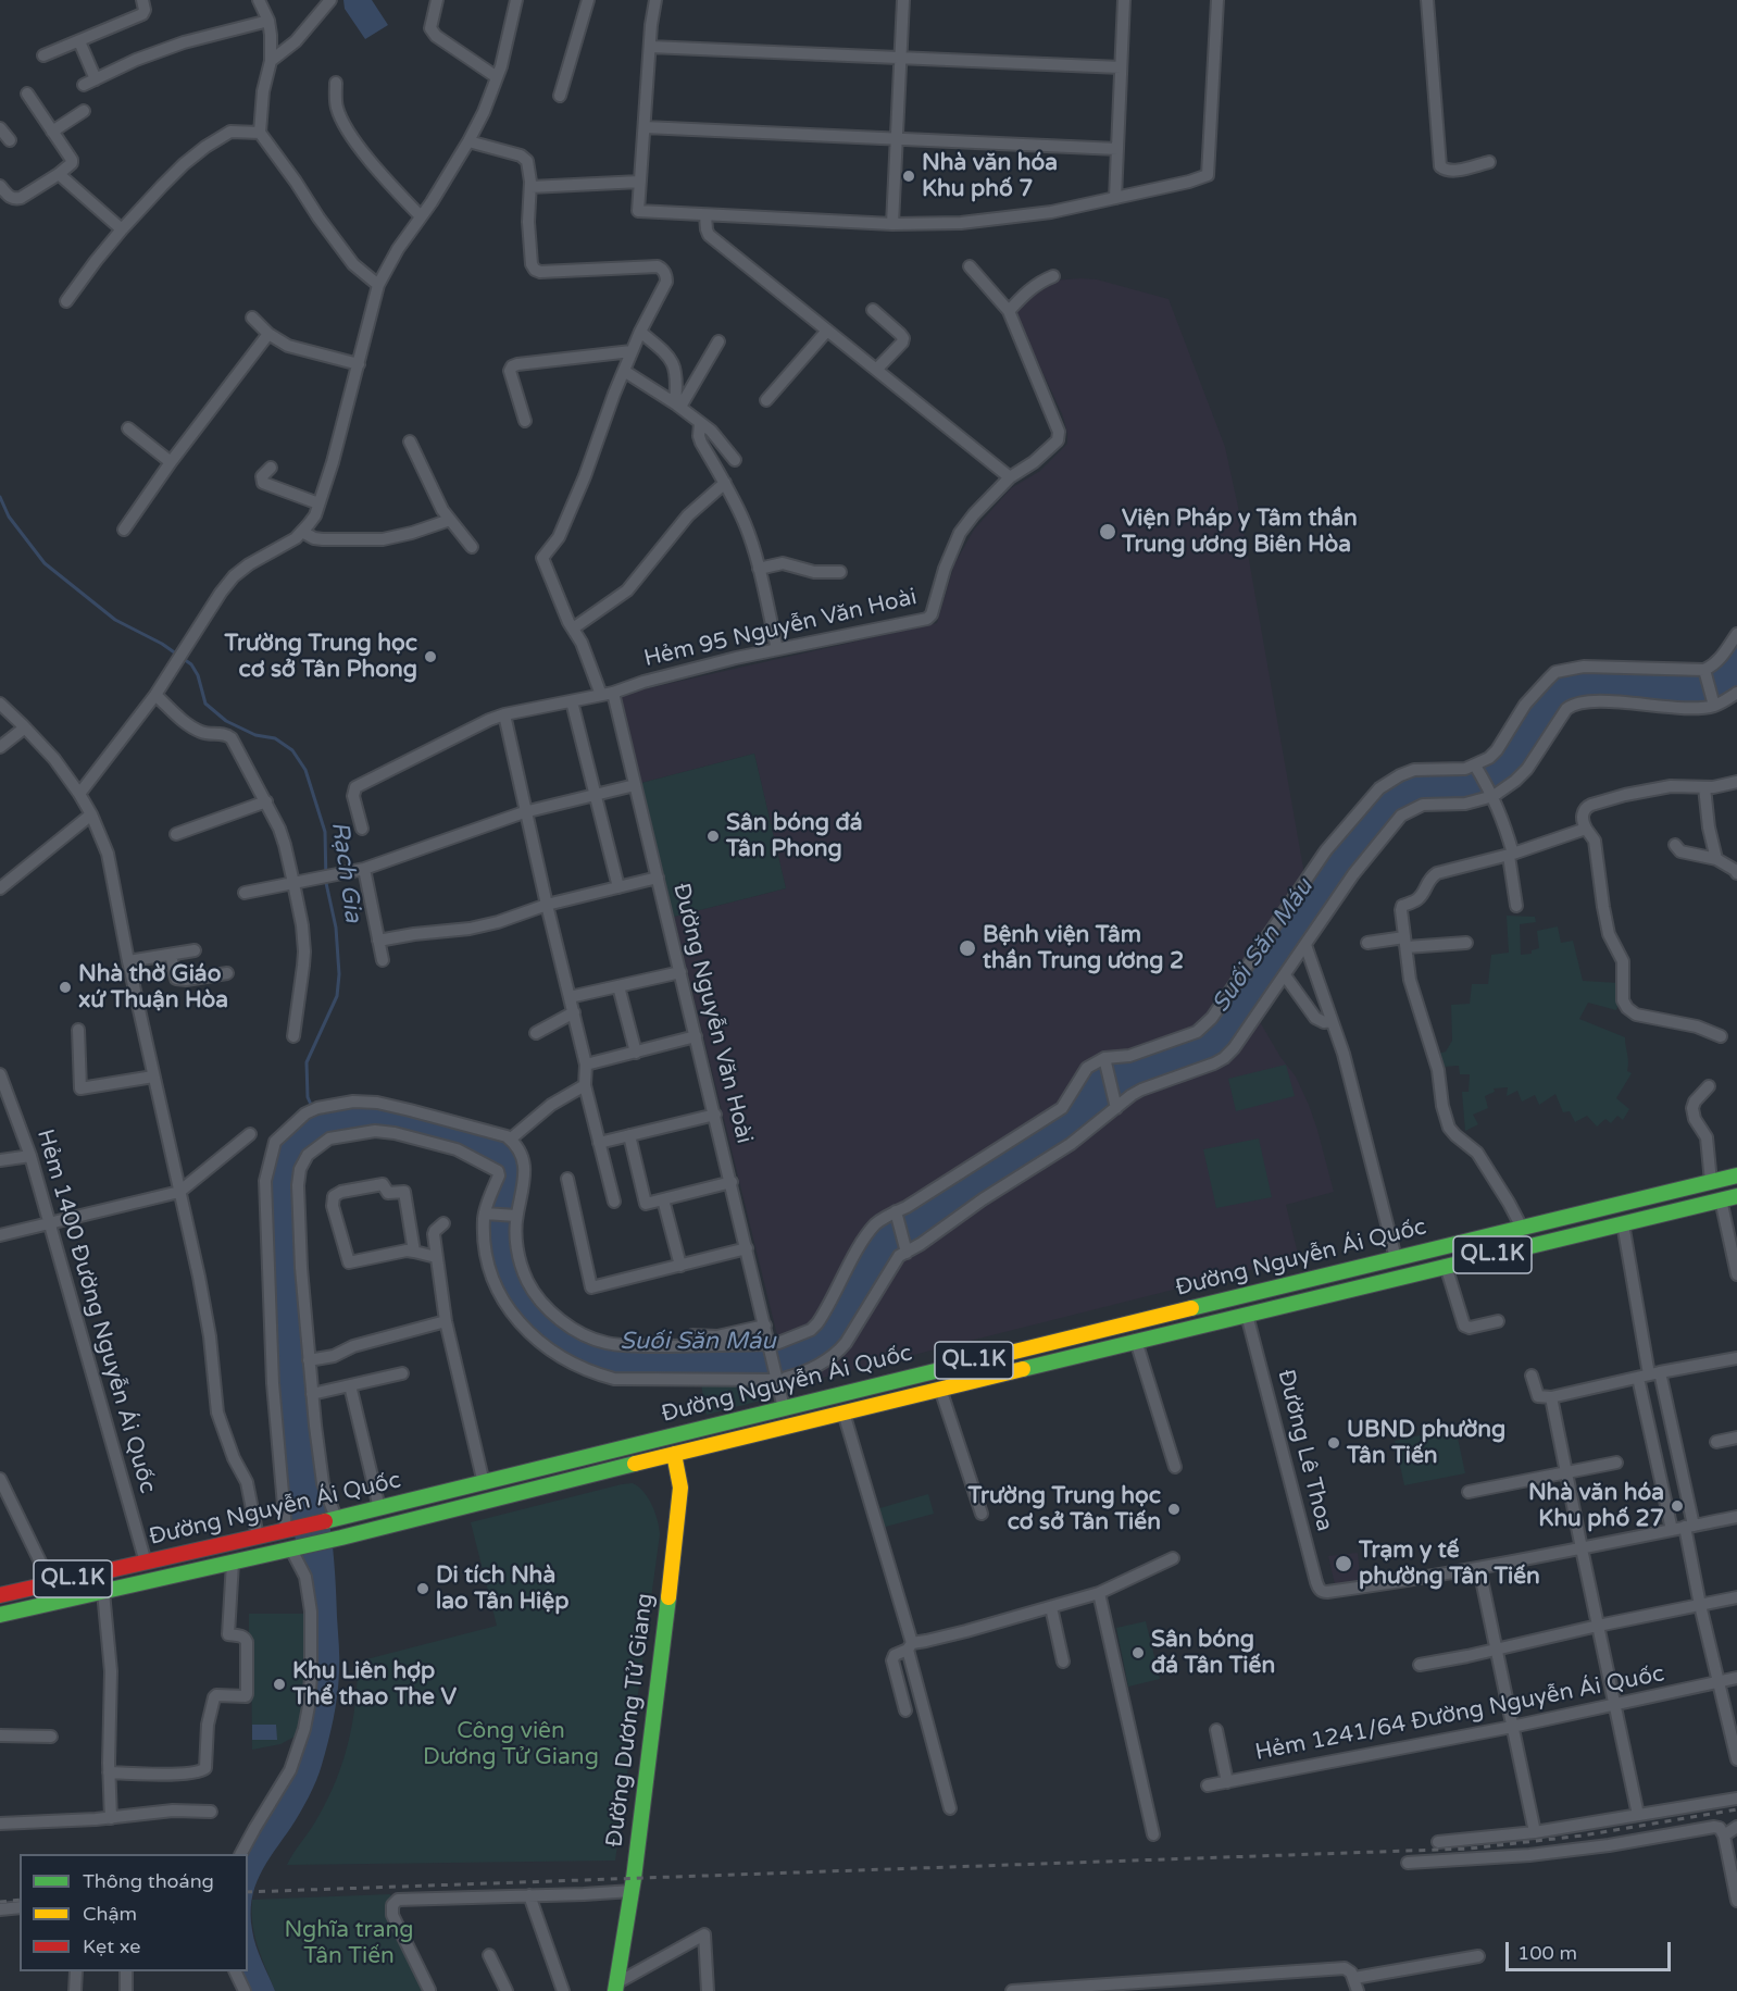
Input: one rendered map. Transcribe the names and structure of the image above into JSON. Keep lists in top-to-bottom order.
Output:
{
  "streets": {
    "main road": ["QL.1K", "Đường Nguyễn Ái Quốc", "Đường Dương Tử Giang"],
    "street": [
      "Hẻm 95 Nguyễn Văn Hoài",
      "Đường Nguyễn Văn Hoài",
      "Hẻm 1400 Đường Nguyễn Ái Quốc",
      "Đường Lê Thoa",
      "Hẻm 1241/64 Đường Nguyễn Ái Quốc"
    ]
  },
  "crossings": [
    ["Hẻm 95 Nguyễn Văn Hoài", "Đường Nguyễn Văn Hoài"],
    ["Đường Nguyễn Ái Quốc", "Hẻm 1400 Đường Nguyễn Ái Quốc"],
    ["Đường Nguyễn Ái Quốc", "Đường Lê Thoa"],
    ["Đường Nguyễn Ái Quốc", "Đường Dương Tử Giang"]
  ],
  "water": ["Rạch Gia", "Suối Săn Máu"],
  "parks": ["Công viên Dương Tử Giang", "Nghĩa trang Tân Tiến"],
  "places": [
    "Nhà văn hóa Khu phố 7",
    "Viện Pháp y Tâm thần Trung ương Biên Hòa",
    "Trường Trung học cơ sở Tân Phong",
    "Sân bóng đá Tân Phong",
    "Bệnh viện Tâm thần Trung ương 2",
    "Nhà thờ Giáo xứ Thuận Hòa",
    "UBND phường Tân Tiến",
    "Nhà văn hóa Khu phố 27",
    "Trường Trung học cơ sở Tân Tiến",
    "Trạm y tế phường Tân Tiến",
    "Di tích Nhà lao Tân Hiệp",
    "Sân bóng đá Tân Tiến",
    "Khu Liên hợp Thể thao The V"
  ],
  "legend": ["Thông thoáng", "Chậm", "Kẹt xe"],
  "scale_bar": "100 m"
}
